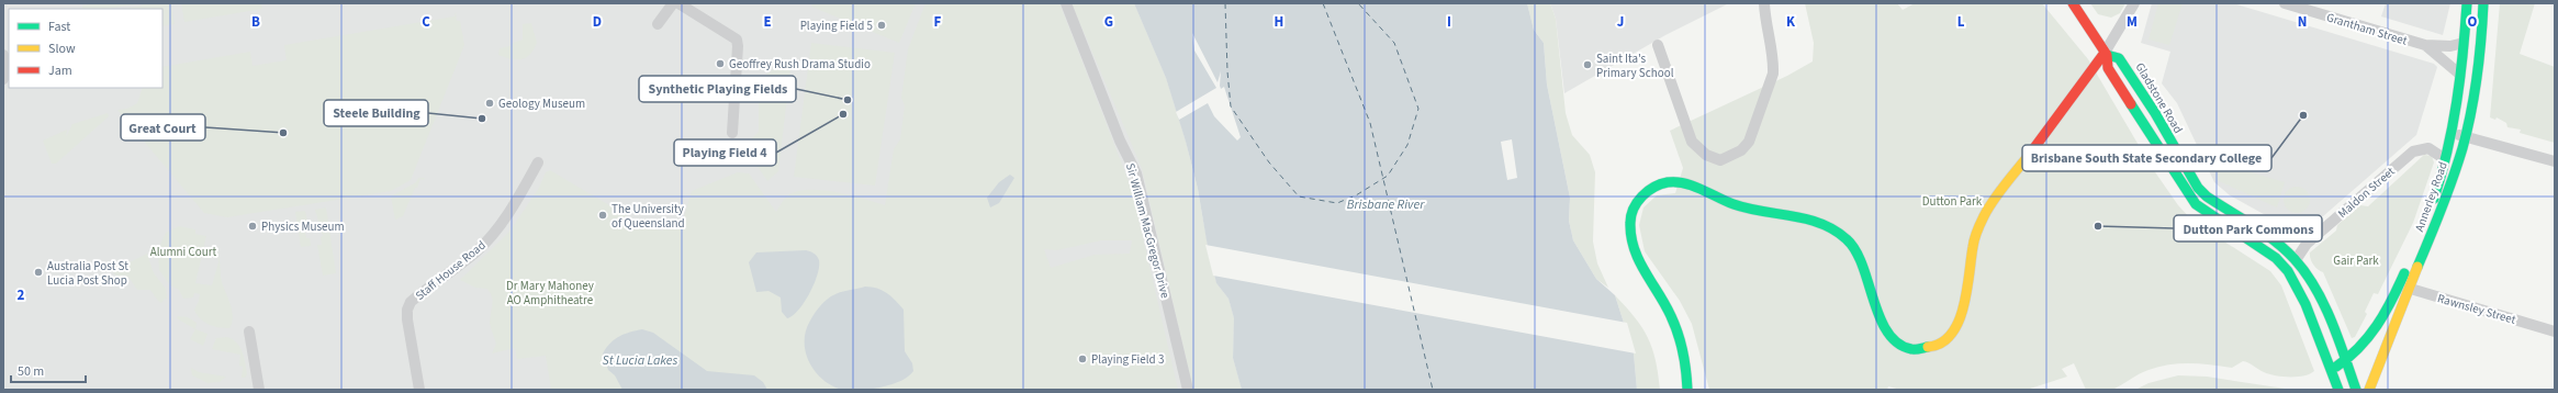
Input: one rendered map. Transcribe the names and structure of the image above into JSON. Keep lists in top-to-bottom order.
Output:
{
  "streets": {
    "main road": ["Gladstone Road", "Annerley Road"],
    "street": [
      "Grantham Street",
      "Maldon Street",
      "Sir William MacGregor Drive",
      "Staff House Road",
      "Rawnsley Street"
    ]
  },
  "crossings": [
    ["Grantham Street", "Annerley Road"],
    ["Gladstone Road", "Maldon Street"],
    ["Gladstone Road", "Annerley Road"],
    ["Maldon Street", "Annerley Road"],
    ["Annerley Road", "Rawnsley Street"]
  ],
  "water": ["Brisbane River", "St Lucia Lakes"],
  "parks": [
    "Dutton Park",
    "Alumni Court",
    "Gair Park",
    "Dr Mary Mahoney AO Amphitheatre"
  ],
  "places": [
    "Playing Field 5",
    "Geoffrey Rush Drama Studio",
    "Saint Ita's Primary School",
    "Synthetic Playing Fields",
    "Geology Museum",
    "Playing Field 4",
    "Brisbane South State Secondary College",
    "Steele Building",
    "Great Court",
    "The University of Queensland",
    "Physics Museum",
    "Dutton Park Commons",
    "Australia Post St Lucia Post Shop",
    "Playing Field 3"
  ],
  "legend": ["Fast", "Slow", "Jam"],
  "scale_bar": "50 m",
  "grid": {
    "columns": [
      "B",
      "C",
      "D",
      "E",
      "F",
      "G",
      "H",
      "I",
      "J",
      "K",
      "L",
      "M",
      "N",
      "O"
    ],
    "rows": ["2"]
  }
}
